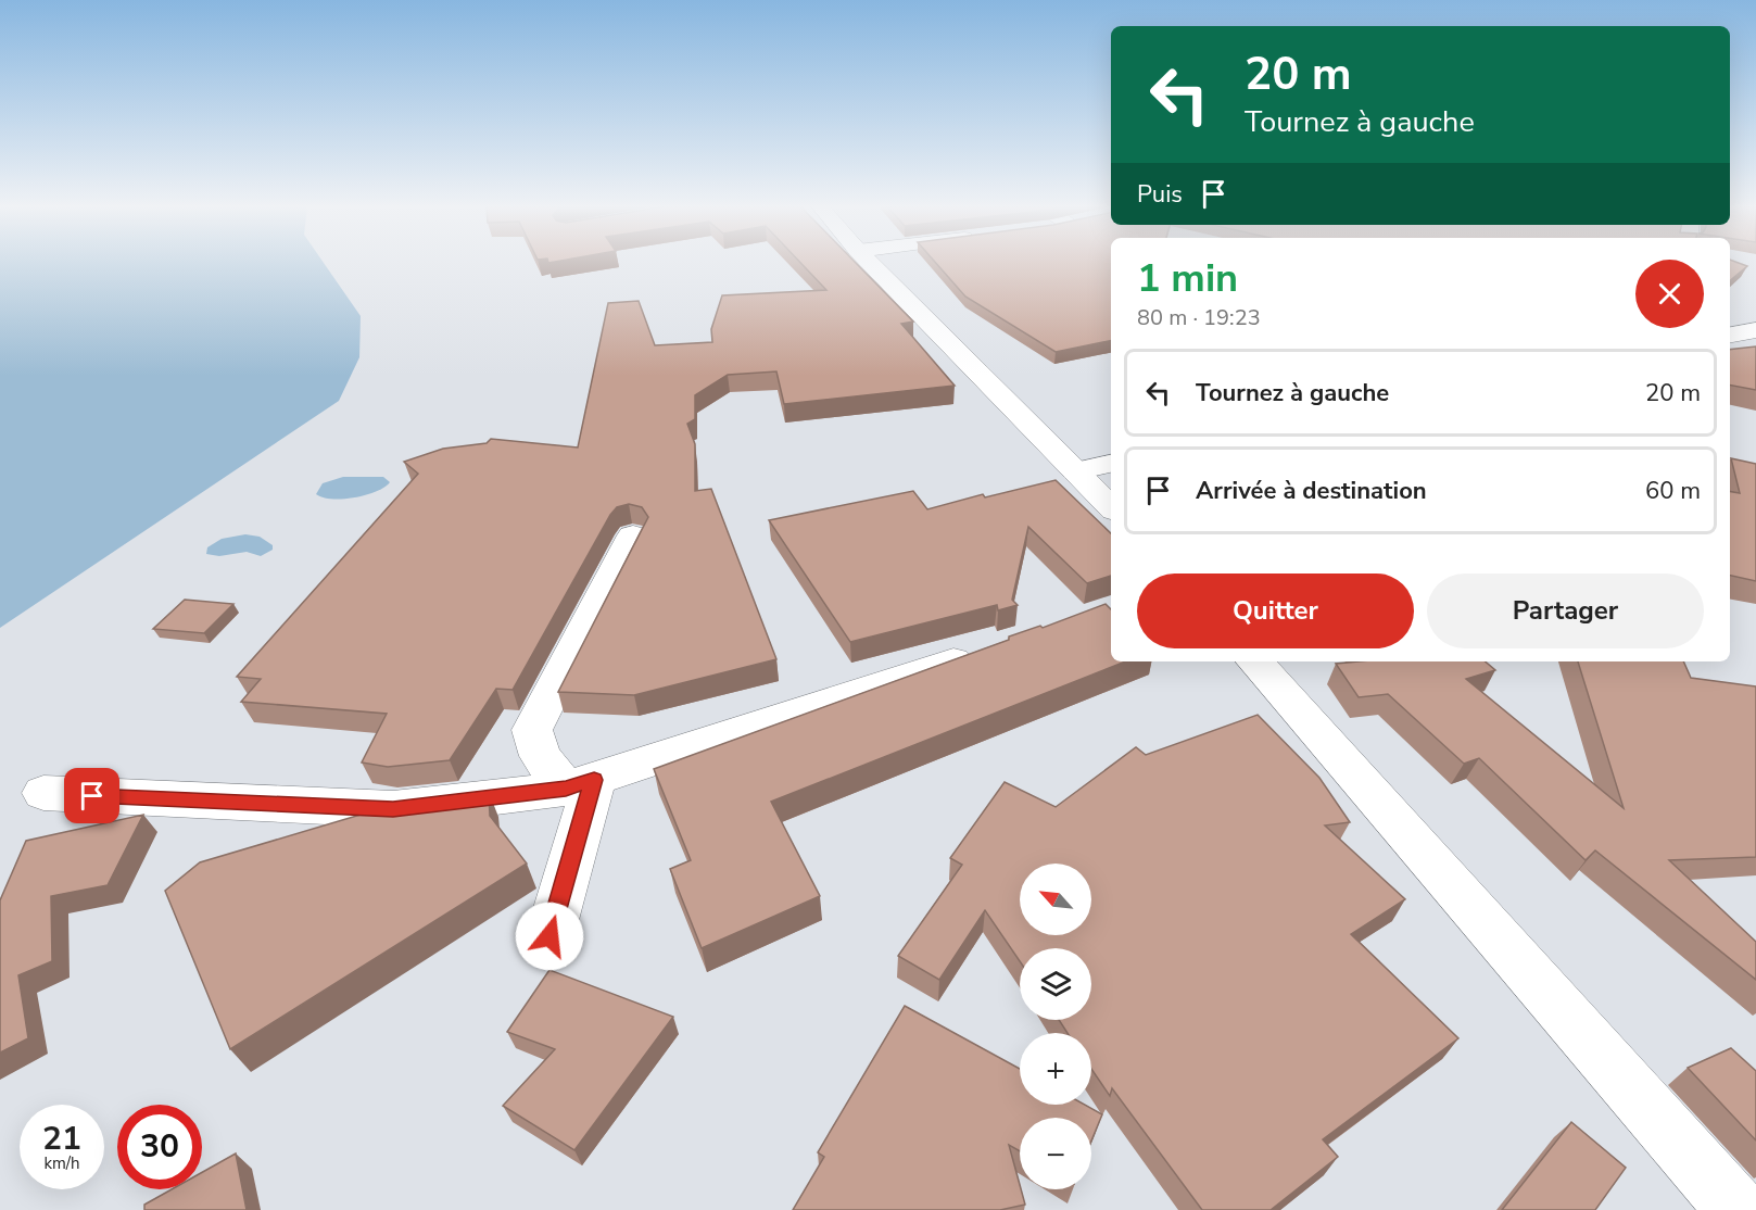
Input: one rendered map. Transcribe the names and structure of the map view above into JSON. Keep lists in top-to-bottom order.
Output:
{
  "north": "top left",
  "page": {
    "turn": ["20 m", "Tournez à gauche"],
    "then": "Puis",
    "heading": ["1 min", "80 m · 19:23"],
    "list": [
      {
        "name": "Tournez à gauche",
        "value": "20 m"
      },
      {
        "name": "Arrivée à destination",
        "value": "60 m"
      }
    ],
    "buttons": ["Quitter", "Partager"],
    "map_buttons": ["+", "−"],
    "speed": "21 km/h",
    "limit": "30"
  }
}
